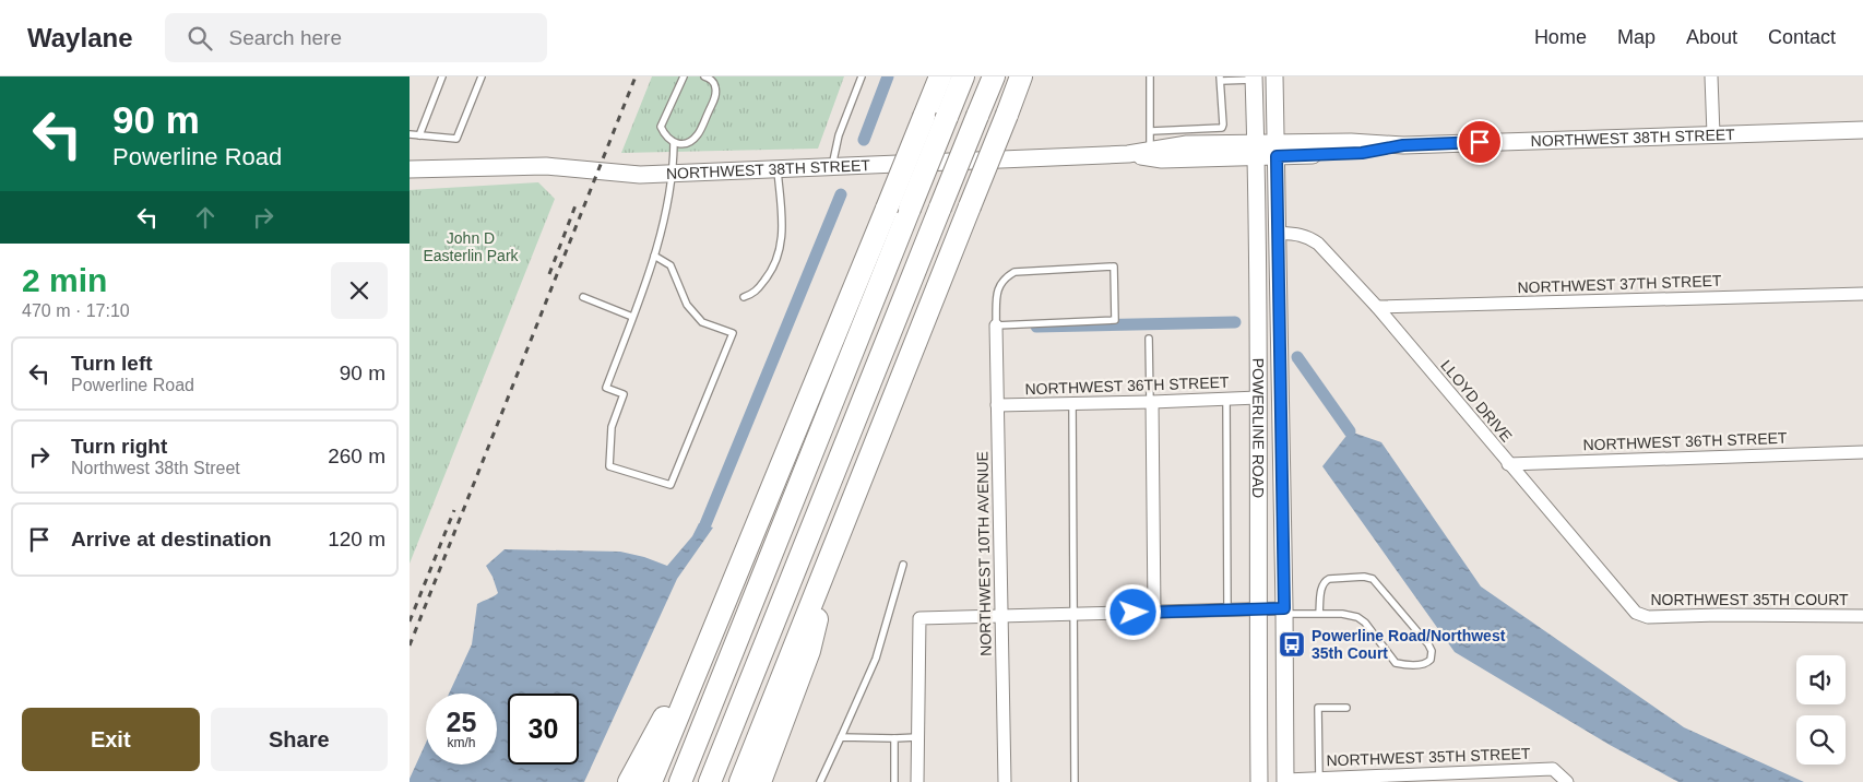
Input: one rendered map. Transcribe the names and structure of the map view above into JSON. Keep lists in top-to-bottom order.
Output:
{
  "streets": {
    "street": [
      "NORTHWEST 38TH STREET",
      "NORTHWEST 37TH STREET",
      "NORTHWEST 36TH STREET",
      "LLOYD DRIVE",
      "POWERLINE ROAD",
      "NORTHWEST 10TH AVENUE",
      "NORTHWEST 35TH COURT",
      "NORTHWEST 35TH STREET"
    ]
  },
  "crossings": [
    ["NORTHWEST 38TH STREET", "POWERLINE ROAD"],
    ["NORTHWEST 37TH STREET", "LLOYD DRIVE"],
    ["NORTHWEST 36TH STREET", "LLOYD DRIVE"],
    ["NORTHWEST 36TH STREET", "POWERLINE ROAD"],
    ["NORTHWEST 36TH STREET", "NORTHWEST 10TH AVENUE"],
    ["LLOYD DRIVE", "POWERLINE ROAD"],
    ["LLOYD DRIVE", "NORTHWEST 35TH COURT"],
    ["POWERLINE ROAD", "NORTHWEST 35TH STREET"]
  ],
  "parks": ["John D Easterlin Park"],
  "places": {
    "bus stop": ["Powerline Road/Northwest 35th Court"]
  },
  "page": {
    "header": "Waylane",
    "search": "Search here",
    "nav": [
      "Home",
      "Map",
      "About",
      "Contact"
    ],
    "turn": ["90 m", "Powerline Road"],
    "heading": ["2 min", "470 m · 17:10"],
    "list": [
      {
        "name": "Turn left",
        "note": "Powerline Road",
        "value": "90 m"
      },
      {
        "name": "Turn right",
        "note": "Northwest 38th Street",
        "value": "260 m"
      },
      {
        "name": "Arrive at destination",
        "value": "120 m"
      }
    ],
    "speed": "25 km/h",
    "limit": "30",
    "buttons": ["Exit", "Share"]
  }
}
